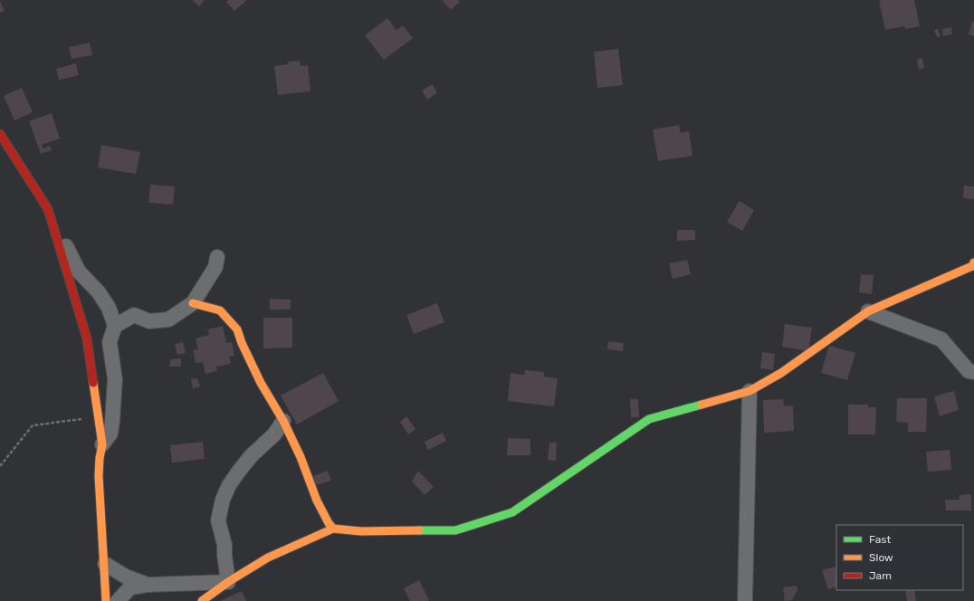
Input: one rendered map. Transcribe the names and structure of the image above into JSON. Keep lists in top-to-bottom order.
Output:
{
  "legend": ["Fast", "Slow", "Jam"]
}
